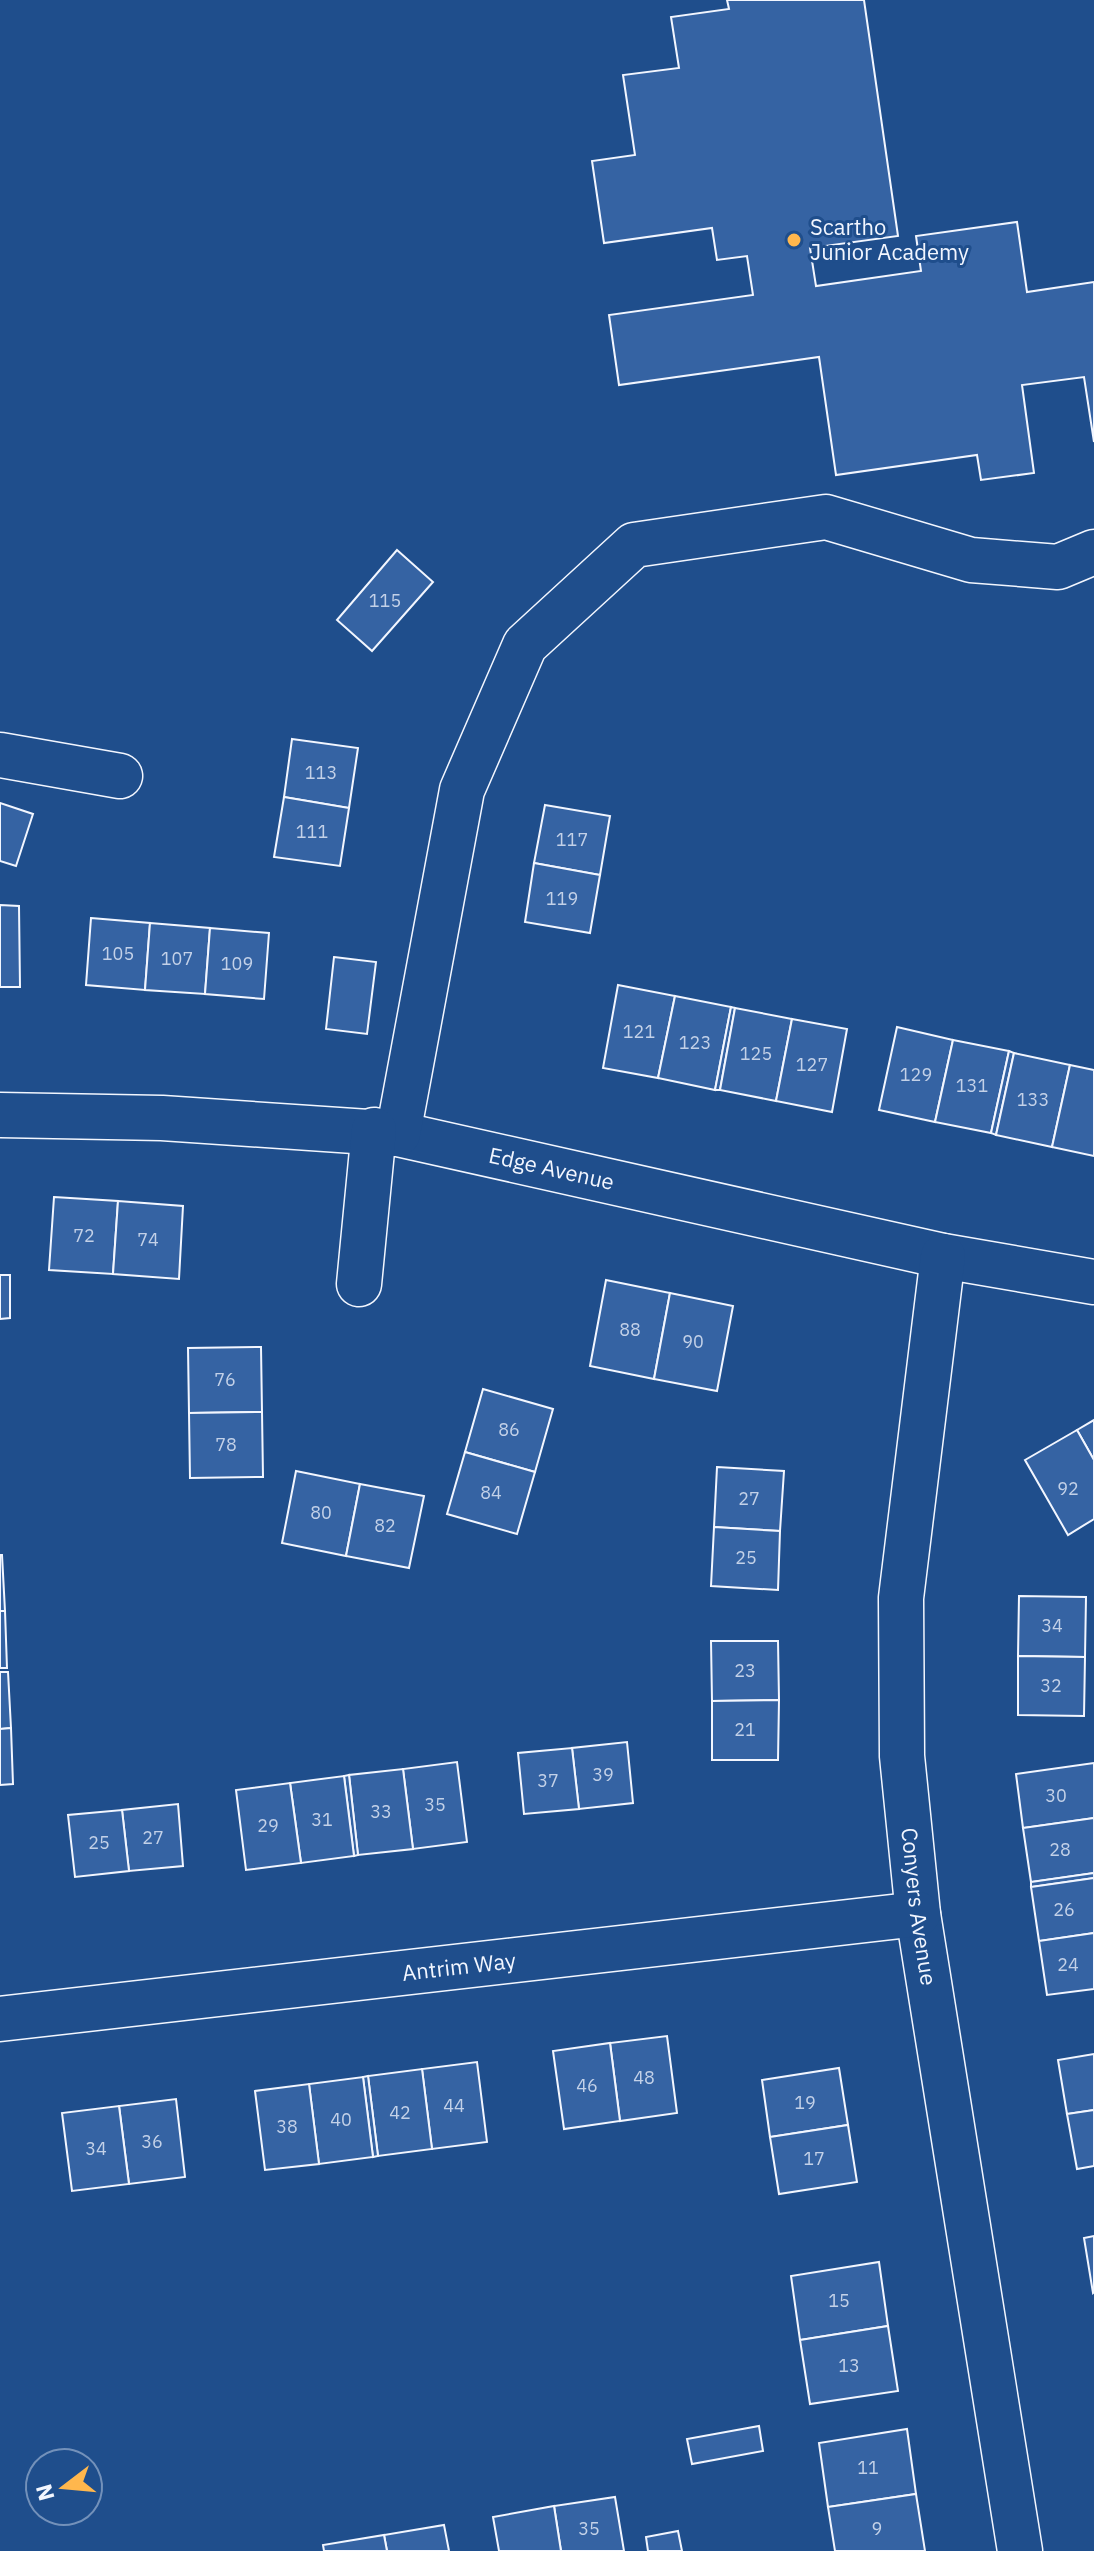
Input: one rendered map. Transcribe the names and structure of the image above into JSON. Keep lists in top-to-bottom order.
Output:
{
  "streets": {
    "street": ["Edge Avenue", "Conyers Avenue", "Antrim Way"]
  },
  "crossings": [
    ["Edge Avenue", "Conyers Avenue"],
    ["Conyers Avenue", "Antrim Way"]
  ],
  "places": ["Scartho Junior Academy"],
  "house_numbers": [
    "115",
    "113",
    "111",
    "117",
    "119",
    "105",
    "107",
    "109",
    "121",
    "123",
    "125",
    "127",
    "129",
    "131",
    "133",
    "72",
    "74",
    "88",
    "90",
    "76",
    "86",
    "78",
    "92",
    "84",
    "27",
    "80",
    "82",
    "25",
    "34",
    "23",
    "32",
    "21",
    "39",
    "37",
    "30",
    "35",
    "33",
    "31",
    "29",
    "27",
    "25",
    "28",
    "26",
    "24",
    "48",
    "46",
    "19",
    "44",
    "42",
    "40",
    "38",
    "36",
    "34",
    "17",
    "15",
    "13",
    "11",
    "35",
    "9"
  ],
  "north": "left"
}
